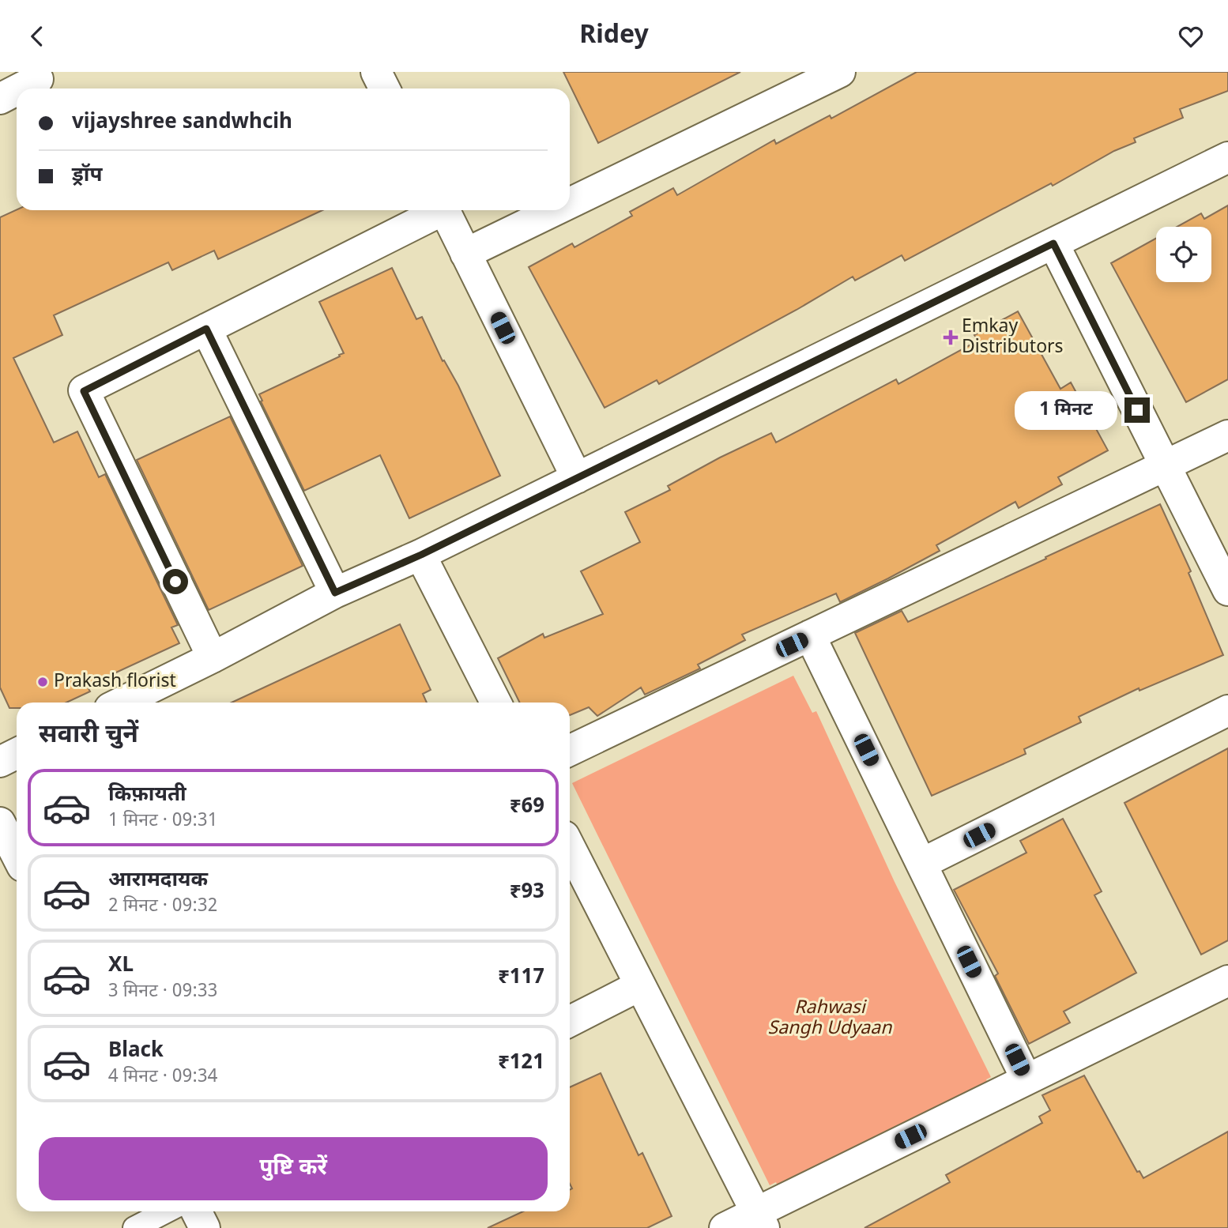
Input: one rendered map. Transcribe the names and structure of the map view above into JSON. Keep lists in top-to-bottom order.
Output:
{
  "parks": ["Rahwasi Sangh Udyaan"],
  "places": {
    "health": ["Emkay Distributors"],
    "other": ["Prakash florist"]
  },
  "page": {
    "header": "Ridey",
    "banner": ["vijayshree sandwhcih", "ड्रॉप"],
    "bubble": "1 मिनट",
    "heading": "सवारी चुनें",
    "list": [
      {
        "name": "किफ़ायती",
        "note": "1 मिनट · 09:31",
        "value": "₹69"
      },
      {
        "name": "आरामदायक",
        "note": "2 मिनट · 09:32",
        "value": "₹93"
      },
      {
        "name": "XL",
        "note": "3 मिनट · 09:33",
        "value": "₹117"
      },
      {
        "name": "Black",
        "note": "4 मिनट · 09:34",
        "value": "₹121"
      }
    ],
    "buttons": "पुष्टि करें"
  }
}
